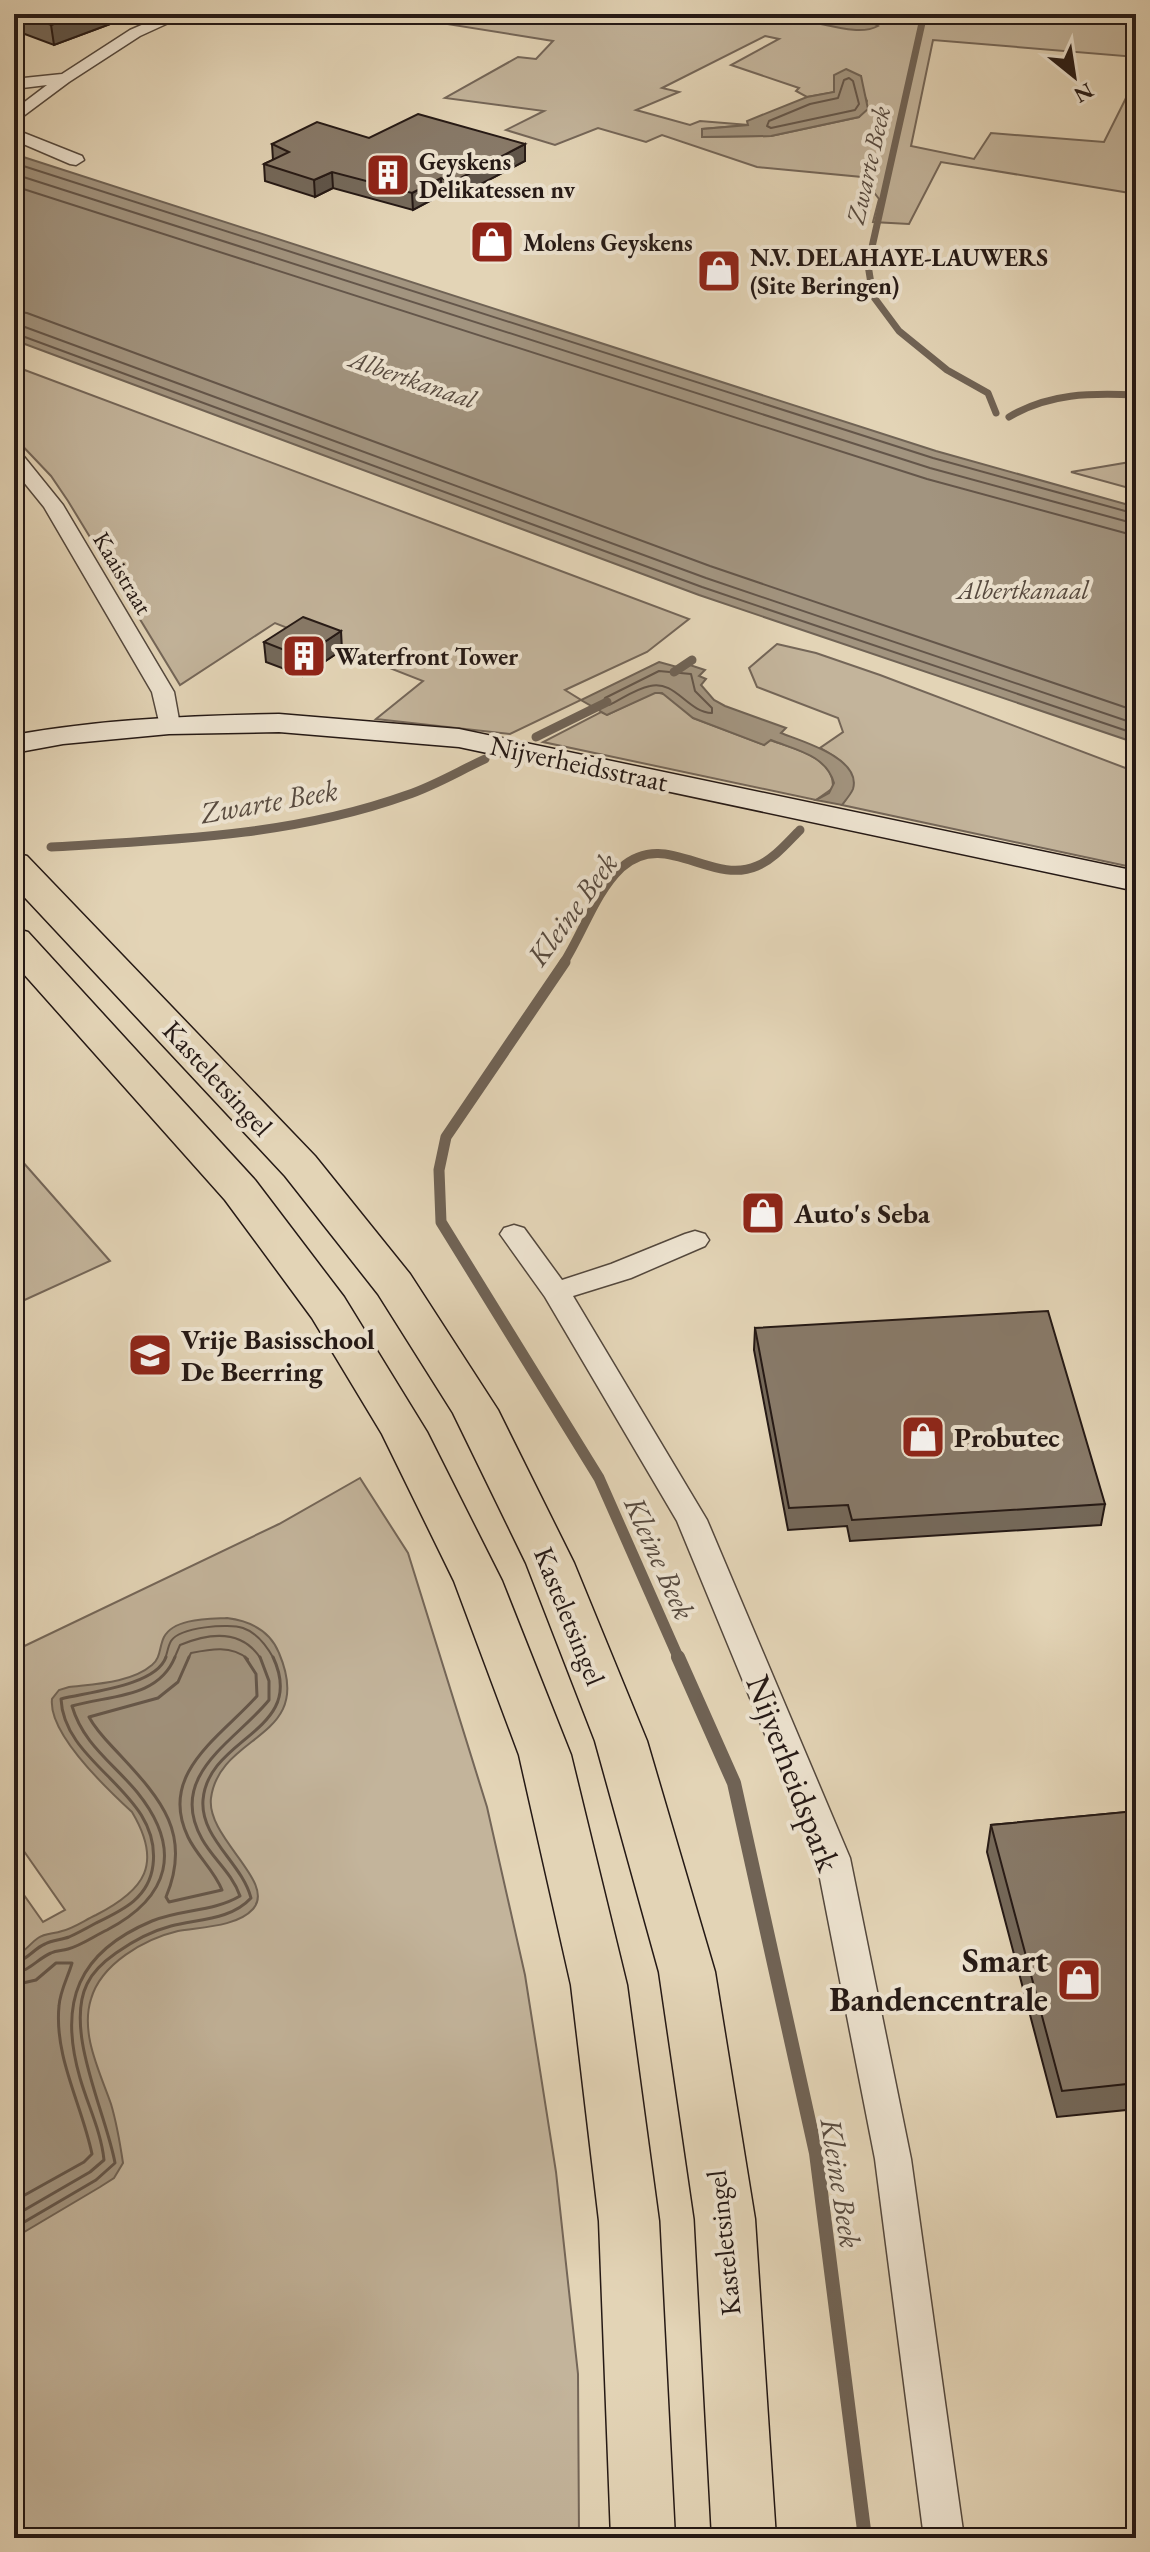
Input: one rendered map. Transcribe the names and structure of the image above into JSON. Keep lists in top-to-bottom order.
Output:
{
  "streets": {
    "main road": ["Kasteletsingel"],
    "street": ["Kaaistraat", "Nijverheidsstraat", "Nijverheidspark"]
  },
  "crossings": [
    ["Kaaistraat", "Nijverheidsstraat"]
  ],
  "water": ["Zwarte Beek", "Albertkanaal", "Kleine Beek"],
  "places": {
    "building": ["Geyskens Delikatessen nv", "Waterfront Tower"],
    "shop": [
      "Molens Geyskens",
      "N.V. DELAHAYE-LAUWERS (Site Beringen)",
      "Auto's Seba",
      "Probutec",
      "Smart Bandencentrale"
    ],
    "school or university": ["Vrije Basisschool De Beerring"]
  },
  "north": "bottom right"
}
